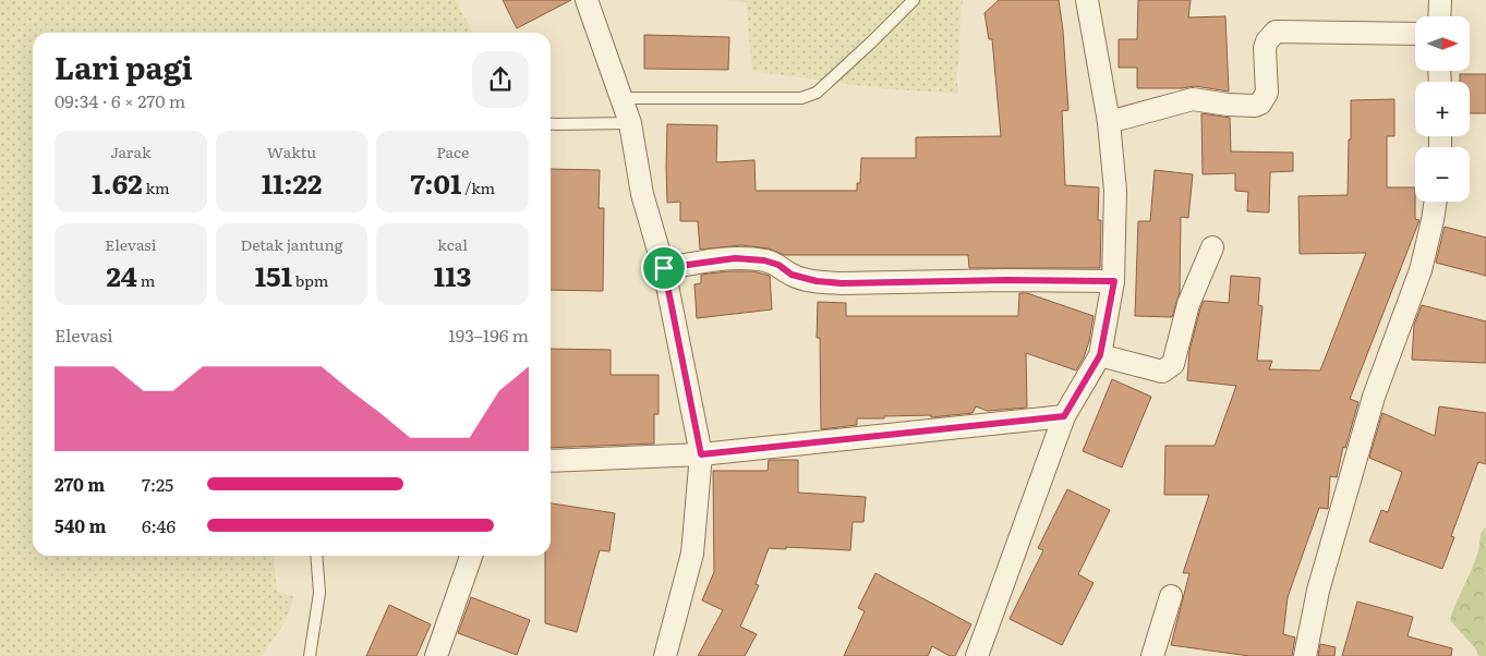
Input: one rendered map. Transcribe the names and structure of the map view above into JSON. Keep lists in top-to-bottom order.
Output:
{
  "north": "right",
  "page": {
    "map_buttons": ["+", "−"],
    "heading": ["Lari pagi", "09:34 · 6 × 270 m"],
    "stats": [
      ["Jarak", "1.62 km"],
      ["Waktu", "11:22"],
      ["Pace", "7:01 /km"],
      ["Elevasi", "24 m"],
      ["Detak jantung", "151 bpm"],
      ["kcal", "113"]
    ],
    "chart": ["Elevasi", "193–196 m"],
    "list": [
      {
        "name": "270 m",
        "note": "7:25"
      },
      {
        "name": "540 m",
        "note": "6:46"
      }
    ]
  }
}
